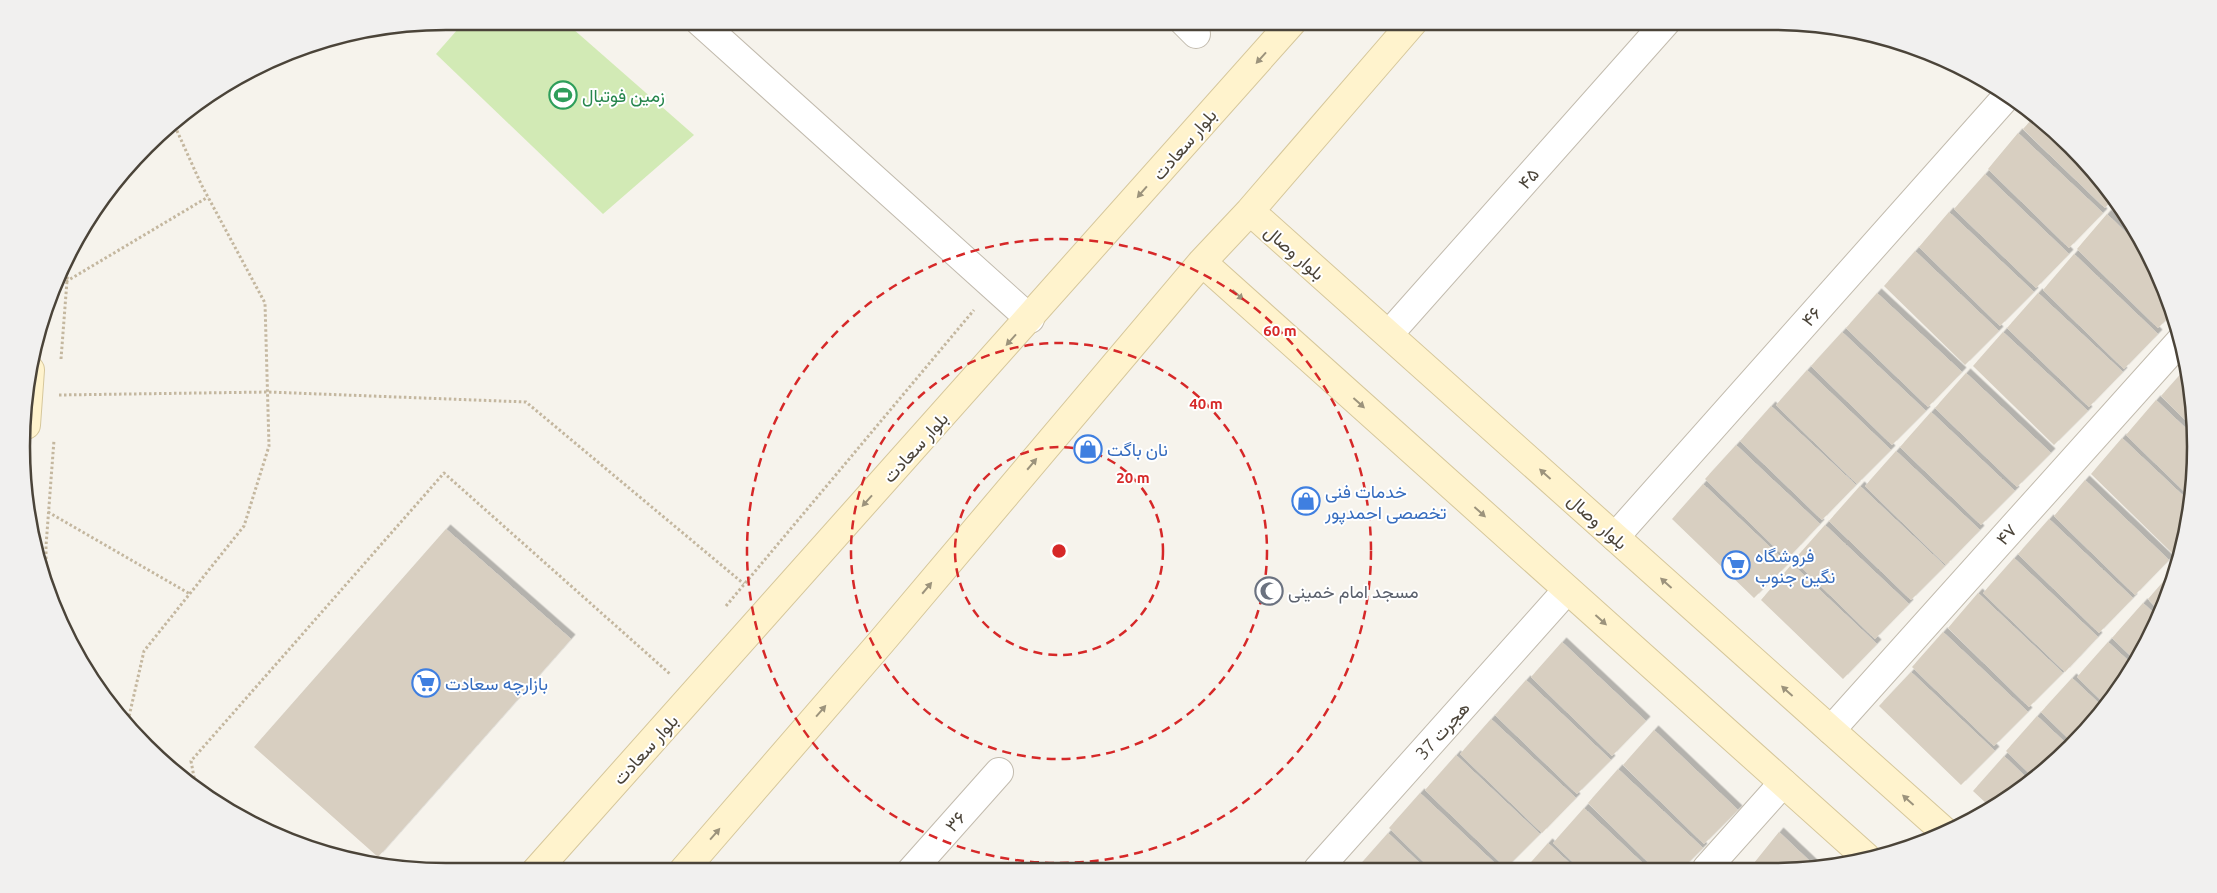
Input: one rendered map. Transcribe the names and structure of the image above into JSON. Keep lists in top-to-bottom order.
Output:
{
  "streets": {
    "main road": ["بلوار سعادت", "بلوار وصال"],
    "street": [
      "۴۵",
      "۴۶",
      "۴۷",
      "هجرت 37",
      "۳۶"
    ]
  },
  "crossings": [
    ["۴۵", "بلوار وصال"],
    ["بلوار وصال", "۴۶"],
    ["بلوار وصال", "۴۷"]
  ],
  "places": {
    "sports": ["زمین فوتبال"],
    "shop": ["نان باگت", "خدمات فنی تخصصی احمدپور"],
    "supermarket": ["فروشگاه نگین جنوب", "بازارچه سعادت"],
    "mosque": ["مسجد امام خمینی"]
  },
  "rings": ["60 m", "40 m", "20 m"]
}
